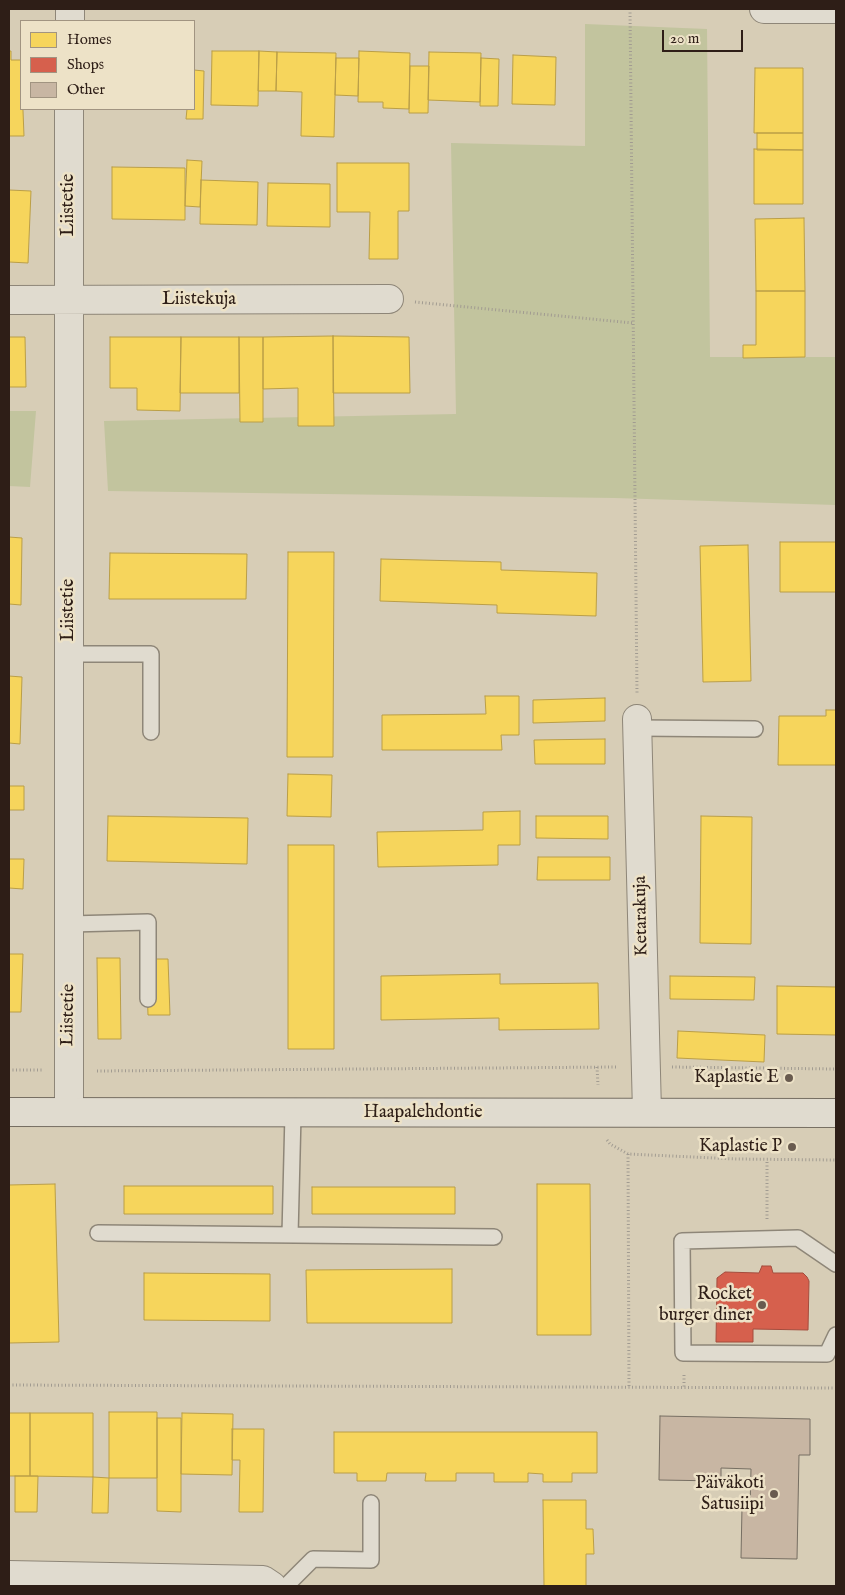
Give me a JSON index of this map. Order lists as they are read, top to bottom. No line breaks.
{"streets":{"street":["Liistetie","Liistekuja","Ketarakuja","Haapalehdontie"]},"crossings":[["Liistetie","Liistekuja"],["Liistetie","Haapalehdontie"],["Ketarakuja","Haapalehdontie"]],"places":["Kaplastie E","Kaplastie P","Rocket burger diner","Päiväkoti Satusiipi"],"legend":["Homes","Shops","Other"],"scale_bar":"20 m"}
